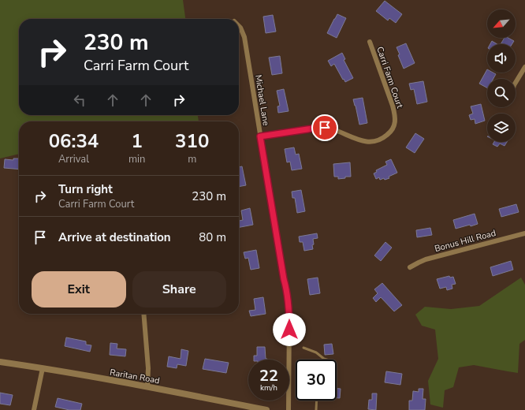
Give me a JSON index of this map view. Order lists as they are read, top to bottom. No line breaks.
{"streets":{"street":["Carri Farm Court","Michael Lane","Bonus Hill Road","Raritan Road"]},"crossings":[["Carri Farm Court","Michael Lane"]],"north":"bottom left","page":{"turn":["230 m","Carri Farm Court"],"eta":["06:34","Arrival","1","min","310","m"],"list":[{"name":"Turn right","note":"Carri Farm Court","value":"230 m"},{"name":"Arrive at destination","value":"80 m"}],"buttons":["Exit","Share"],"speed":"22 km/h","limit":"30"}}
